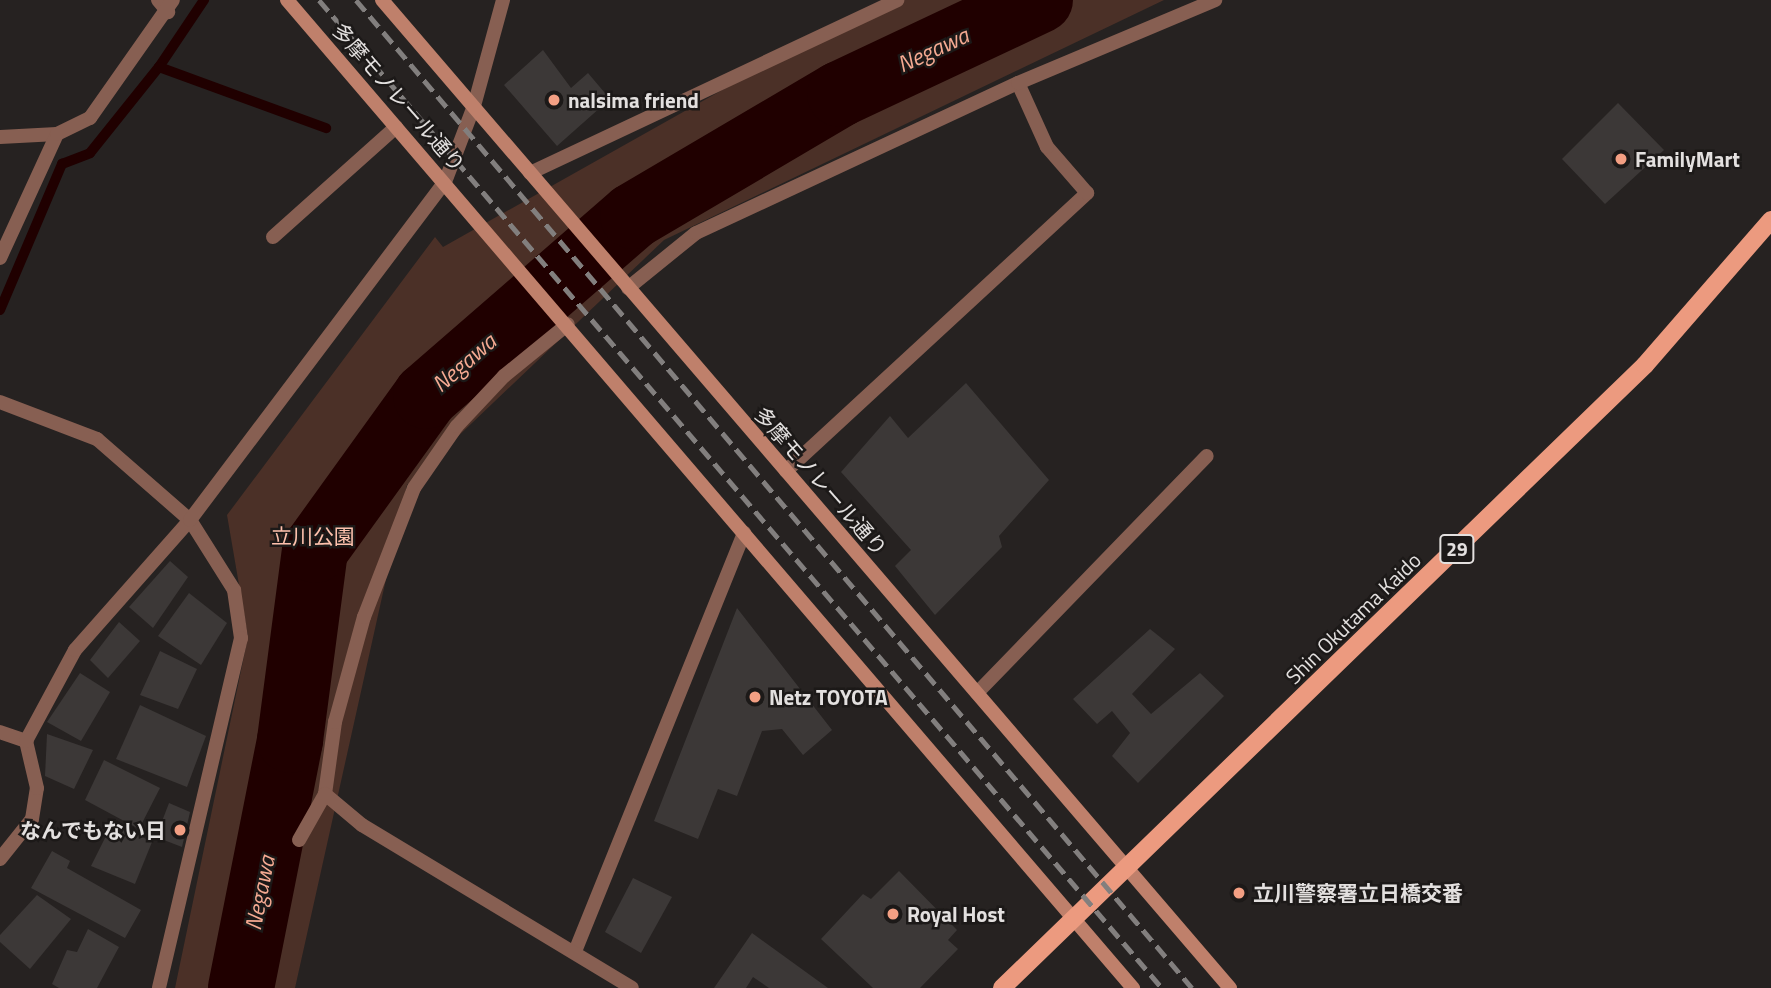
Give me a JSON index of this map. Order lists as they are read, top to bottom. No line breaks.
{"streets":{"main road":["多摩モノレール通り","29","Shin Okutama Kaido"]},"crossings":[["多摩モノレール通り","29"],["多摩モノレール通り","Shin Okutama Kaido"],["29","Shin Okutama Kaido"]],"water":["Negawa"],"parks":["立川公園"],"places":["nalsima friend","FamilyMart","Netz TOYOTA","なんでもない日","立川警察署立日橋交番","Royal Host"]}
